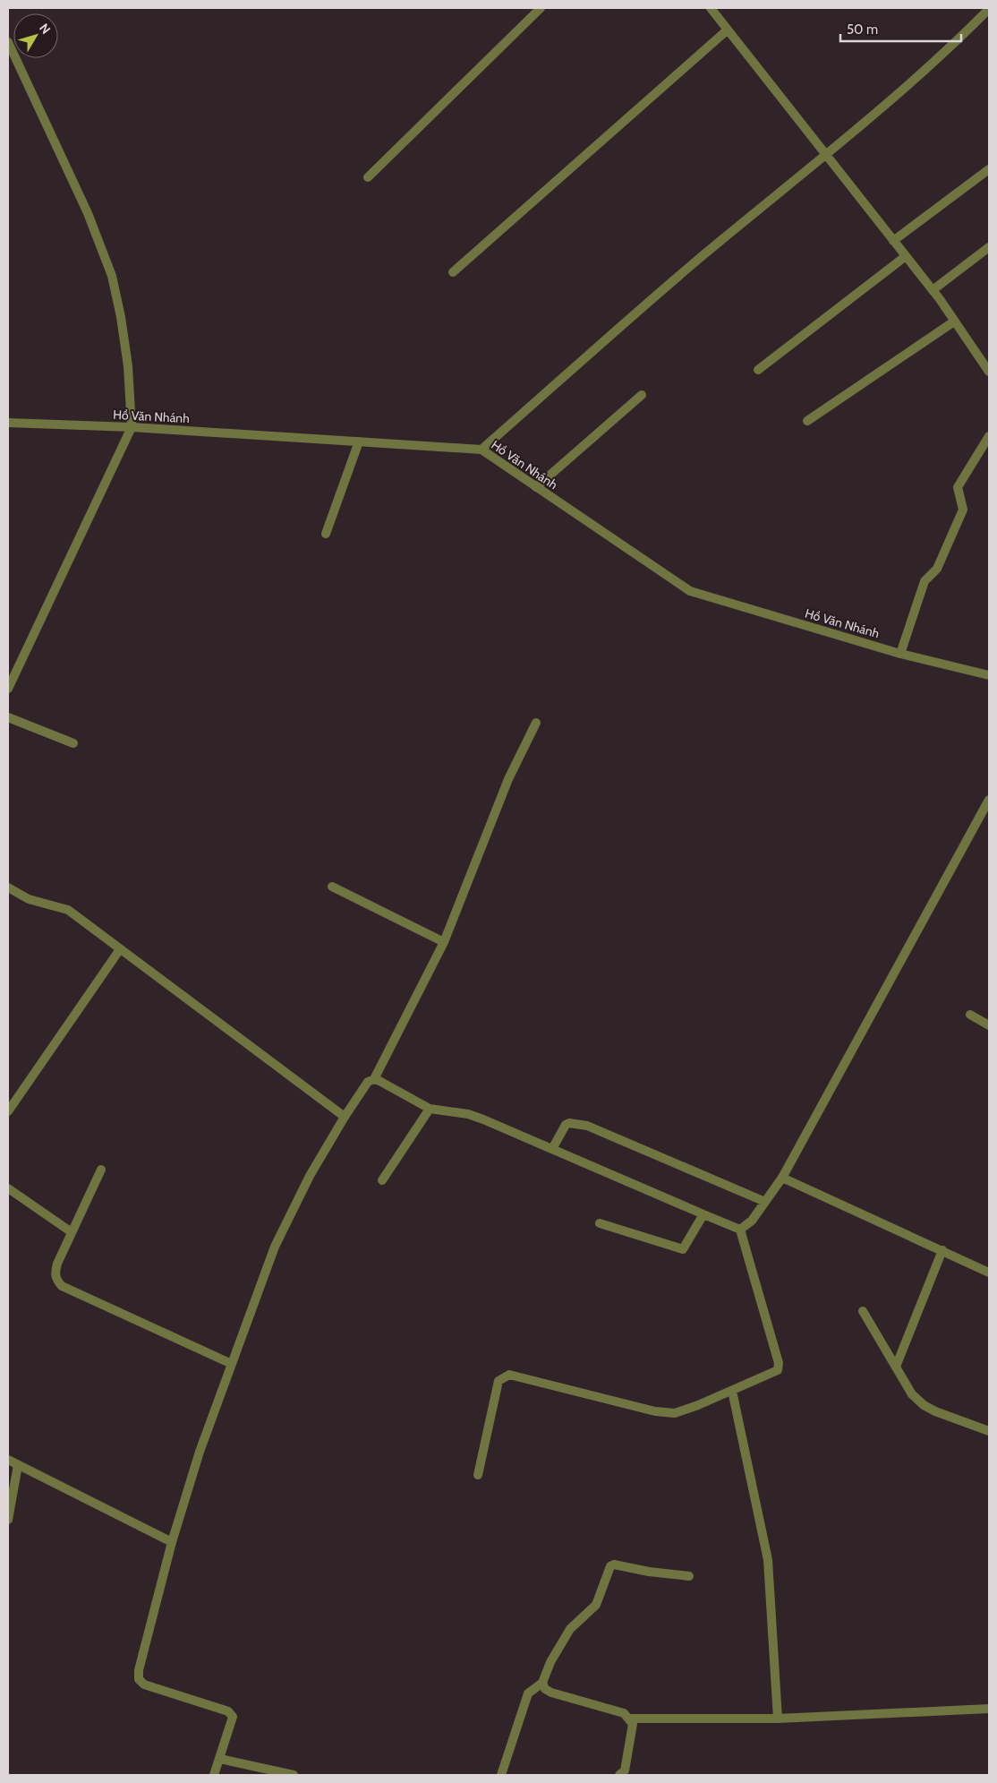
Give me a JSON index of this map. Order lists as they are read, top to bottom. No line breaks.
{"streets":{"street":["Hồ Văn Nhánh"]},"scale_bar":"50 m","north":"top right"}
